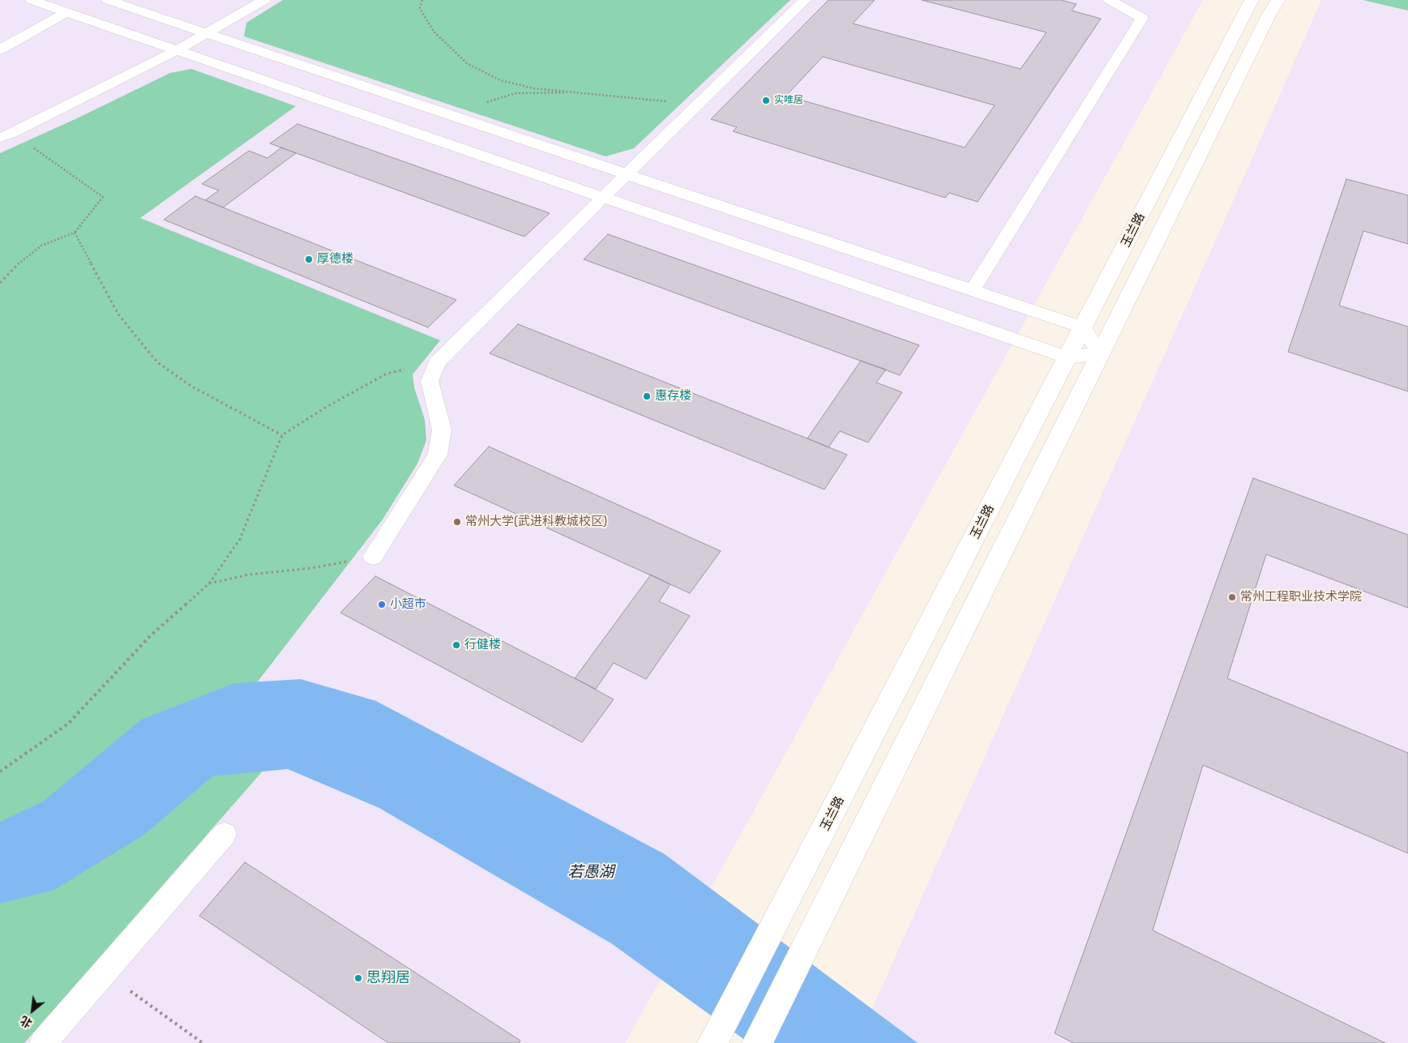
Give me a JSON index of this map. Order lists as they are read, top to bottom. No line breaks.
{"streets":{"street":["玉兰路"]},"water":["若愚湖"],"places":["实唯居","厚德楼","惠存楼","常州大学(武进科教城校区)","常州工程职业技术学院","小超市","行健楼","思翔居"],"north":"bottom left"}
